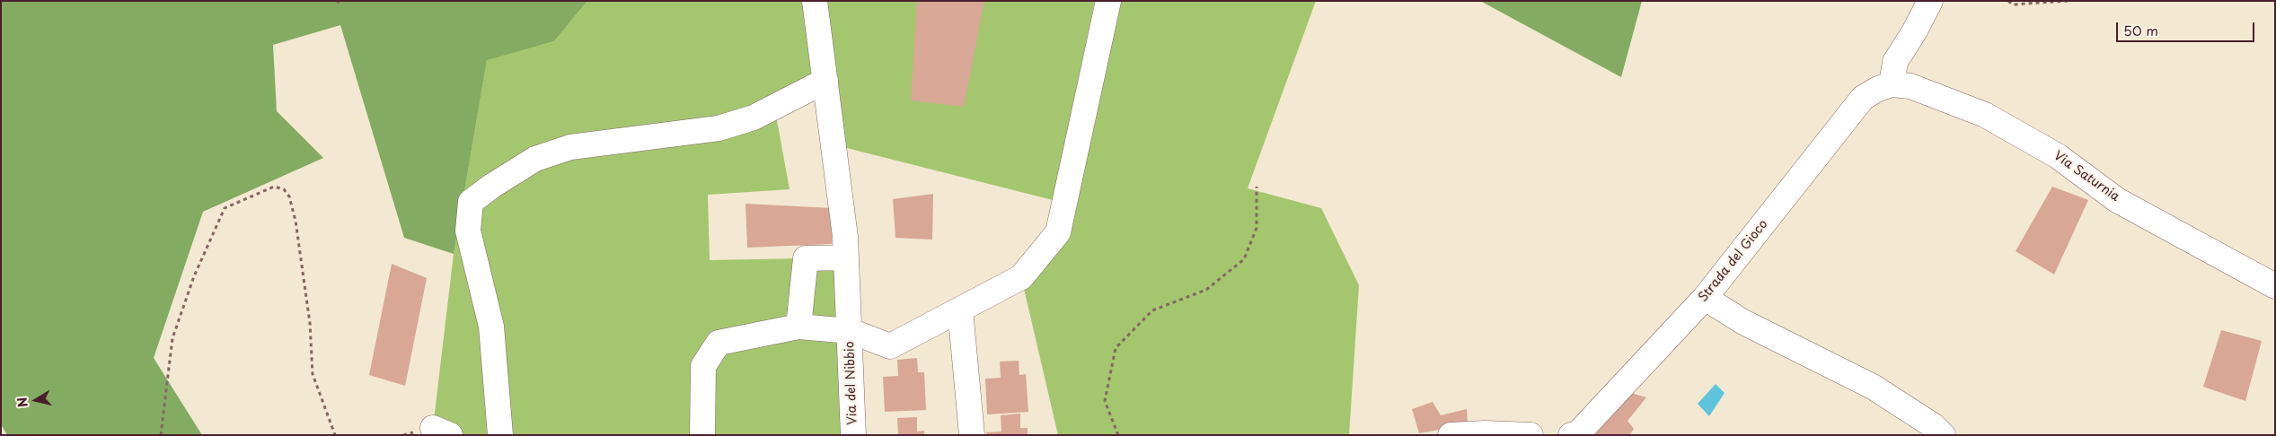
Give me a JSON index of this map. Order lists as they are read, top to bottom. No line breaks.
{"streets":{"street":["Via Saturnia","Strada del Gioco","Via del Nibbio"]},"crossings":[["Via Saturnia","Strada del Gioco"]],"scale_bar":"50 m","north":"left"}
